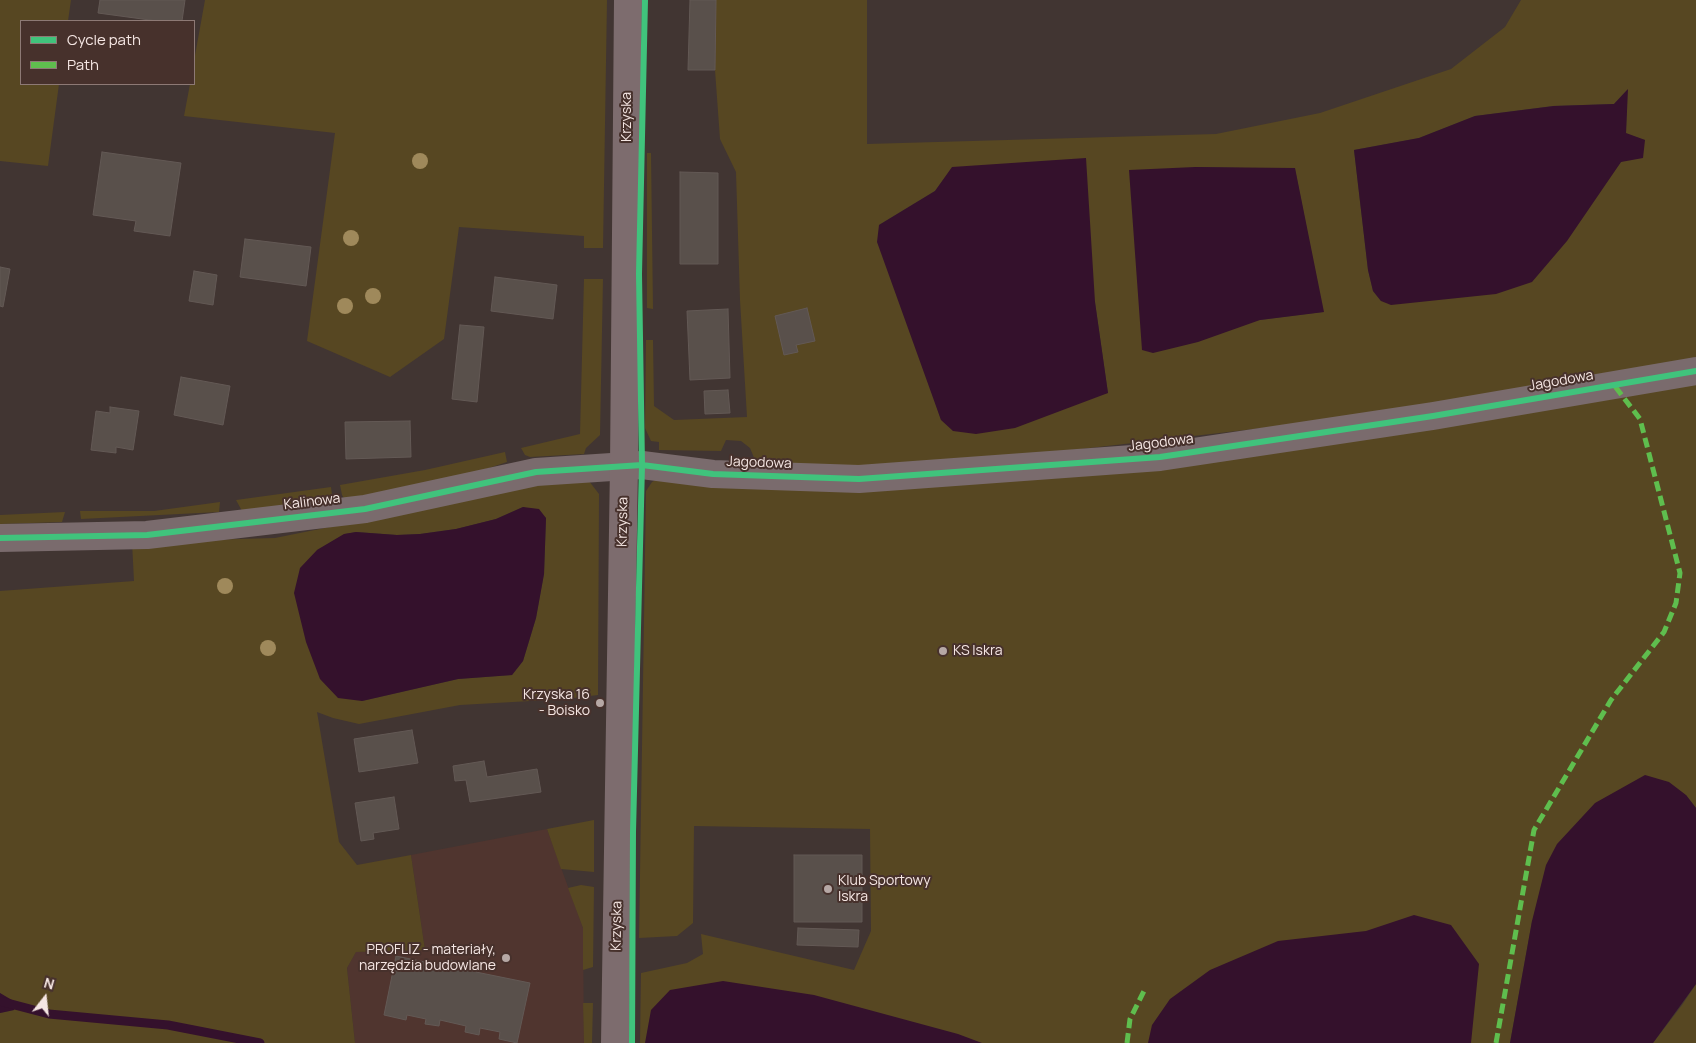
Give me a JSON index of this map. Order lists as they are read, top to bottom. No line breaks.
{"streets":{"street":["Krzyska","Jagodowa","Kalinowa"]},"crossings":[["Krzyska","Jagodowa"],["Krzyska","Kalinowa"],["Jagodowa","Kalinowa"]],"places":["KS Iskra","Krzyska 16 - Boisko","Klub Sportowy Iskra","PROFLIZ - materiały, narzędzia budowlane"],"legend":["Cycle path","Path"],"north":"top"}
